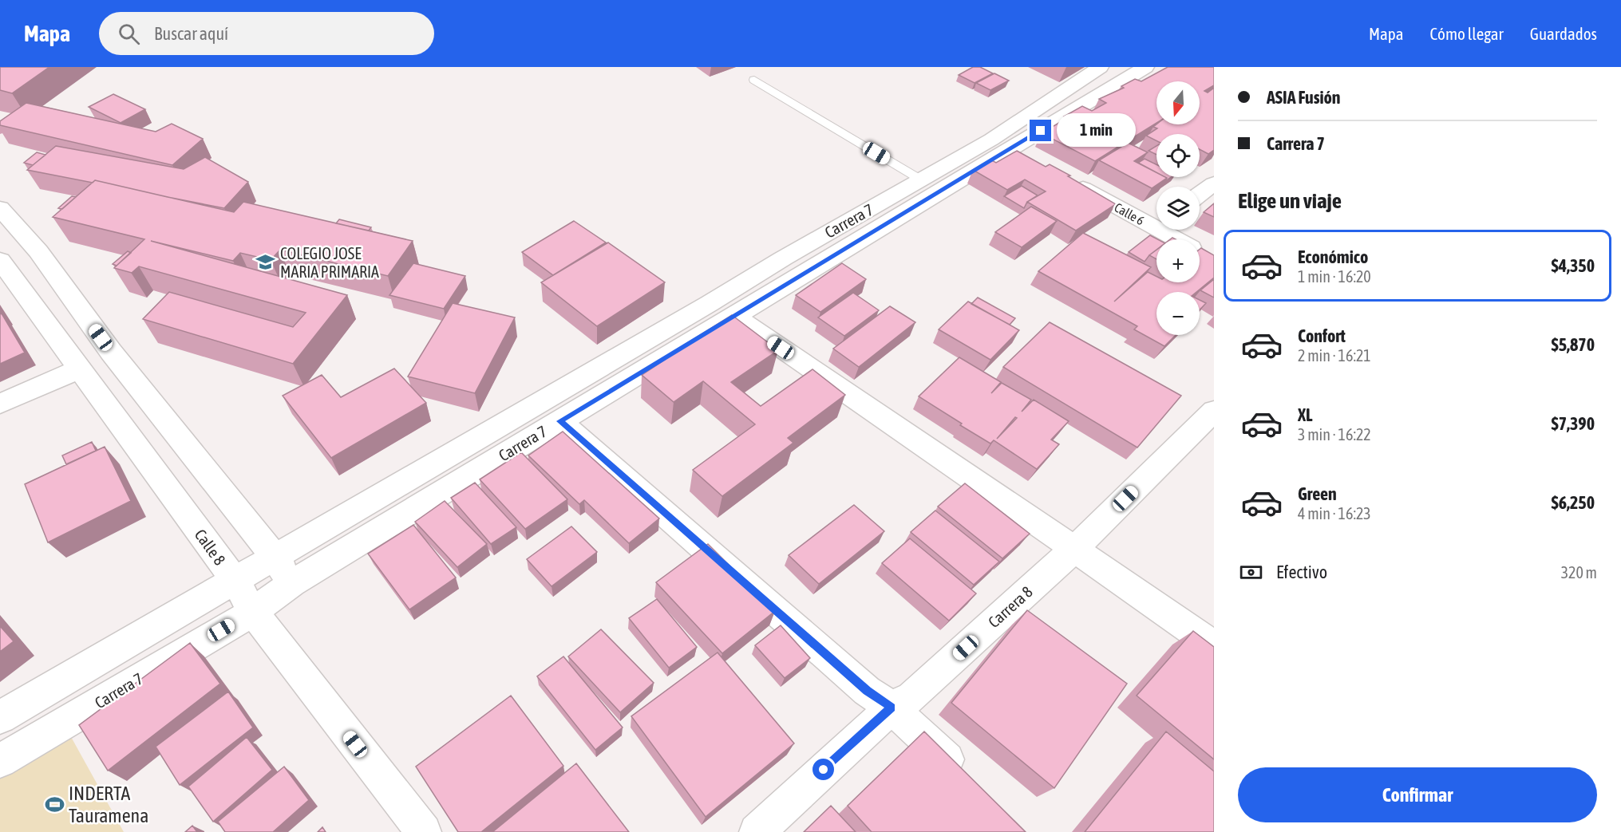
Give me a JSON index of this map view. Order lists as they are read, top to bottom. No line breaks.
{"streets":{"street":["Calle 6","Carrera 7","Calle 8","Carrera 8"]},"crossings":[["Carrera 7","Calle 8"]],"places":{"school or university":["COLEGIO JOSE MARIA PRIMARIA"],"sports":["INDERTA Tauramena"]},"north":"bottom","page":{"header":"Mapa","search":"Buscar aquí","nav":["Mapa","Cómo llegar","Guardados"],"banner":["ASIA Fusión","Carrera 7"],"map_buttons":["+","−"],"bubble":"1 min","heading":"Elige un viaje","list":[{"name":"Económico","note":"1 min · 16:20","value":"$4,350"},{"name":"Confort","note":"2 min · 16:21","value":"$5,870"},{"name":"XL","note":"3 min · 16:22","value":"$7,390"},{"name":"Green","note":"4 min · 16:23","value":"$6,250"}],"pay":["Efectivo","320 m"],"buttons":"Confirmar"}}
